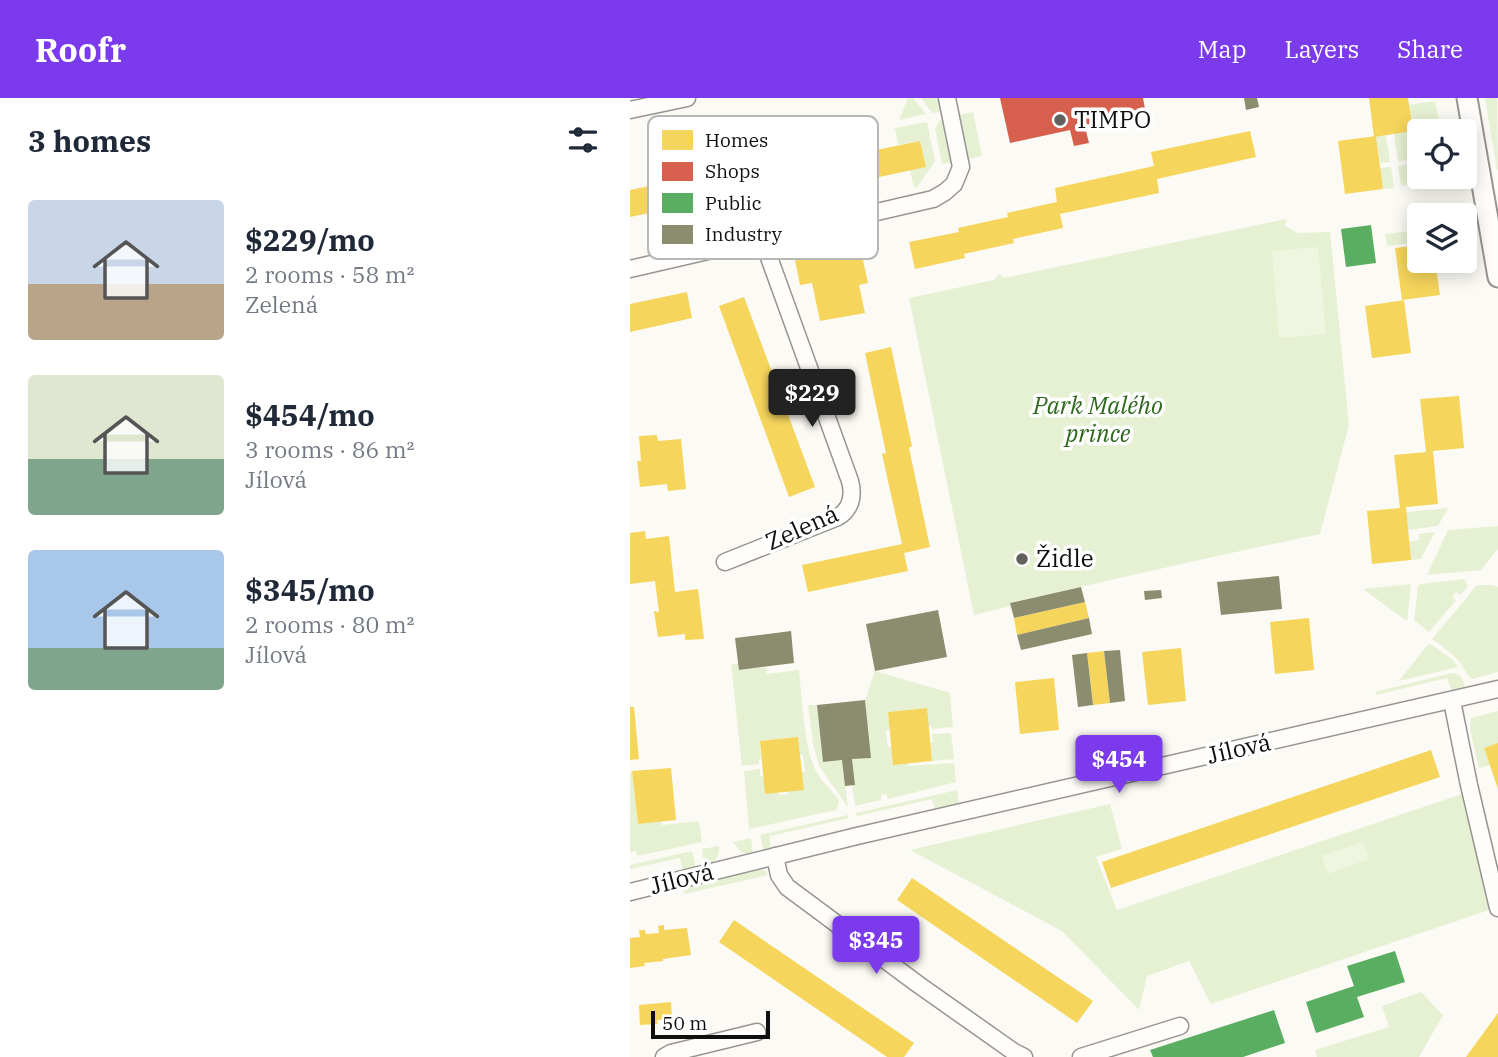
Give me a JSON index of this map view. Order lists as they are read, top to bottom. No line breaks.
{"streets":{"street":["Zelená","Jílová"]},"parks":["Park Malého prince"],"places":["TIMPO","Židle"],"legend":["Homes","Shops","Public","Industry"],"scale_bar":"50 m","page":{"header":"Roofr","nav":["Map","Layers","Share"],"heading":"3 homes","list":[{"name":"$229/mo","note":"2 rooms · 58 m² · Zelená"},{"name":"$454/mo","note":"3 rooms · 86 m² · Jílová"},{"name":"$345/mo","note":"2 rooms · 80 m² · Jílová"}],"price":["$229","$454","$345"],"scale":"50 m"}}
